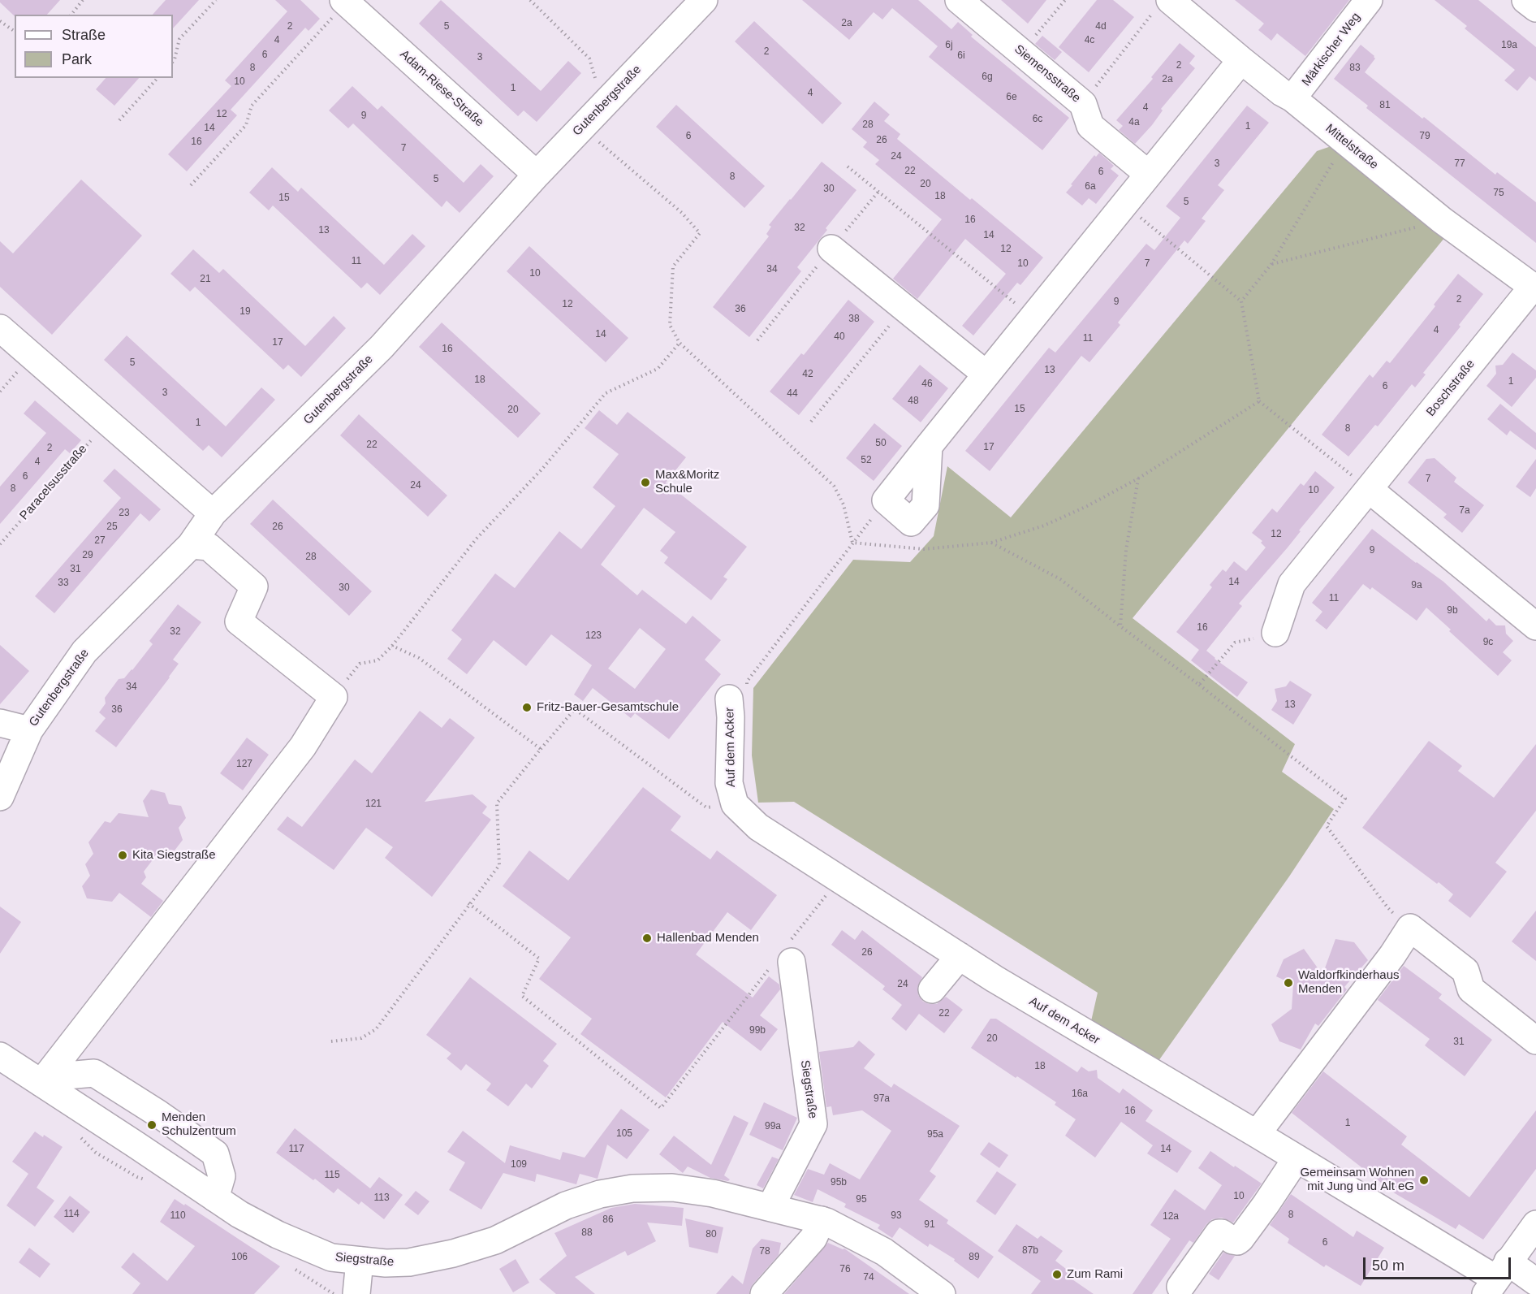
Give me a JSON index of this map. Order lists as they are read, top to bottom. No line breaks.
{"streets":{"street":["Märkischer Weg","Siemensstraße","Adam-Riese-Straße","Gutenbergstraße","Mittelstraße","Boschstraße","Auf dem Acker","Siegstraße"],"path":["Paracelsusstraße"]},"crossings":[["Märkischer Weg","Mittelstraße"],["Adam-Riese-Straße","Gutenbergstraße"],["Mittelstraße","Boschstraße"]],"places":["Max&Moritz Schule","Fritz-Bauer-Gesamtschule","Kita Siegstraße","Hallenbad Menden","Waldorfkinderhaus Menden","Menden Schulzentrum","Gemeinsam Wohnen mit Jung und Alt eG","Zum Rami"],"house_numbers":["2a","2","5","4d","4","4c","6j","19a","2","6","6i","3","2","8","83","6g","2a","10","1","4","6e","81","4","12","9","6c","4a","28","1","14","6","79","26","16","7","24","3","77","22","6","8","5","20","6a","30","75","18","15","5","16","32","13","14","12","11","10","7","34","10","21","2","9","12","36","19","38","4","14","40","11","17","16","5","13","42","18","1","46","6","3","44","48","15","20","1","8","50","22","17","2","52","4","6","7","24","8","10","7a","23","25","26","12","27","9","29","28","31","14","33","9a","30","11","9b","16","32","123","9c","34","13","36","127","121","26","24","22","99b","20","31","18","16a","97a","16","1","99a","105","95a","117","14","109","115","95b","10","113","95","114","8","110","93","12a","86","91","88","80","6","87b","78","106","89","76","74"],"legend":["Straße","Park"],"scale_bar":"50 m"}
